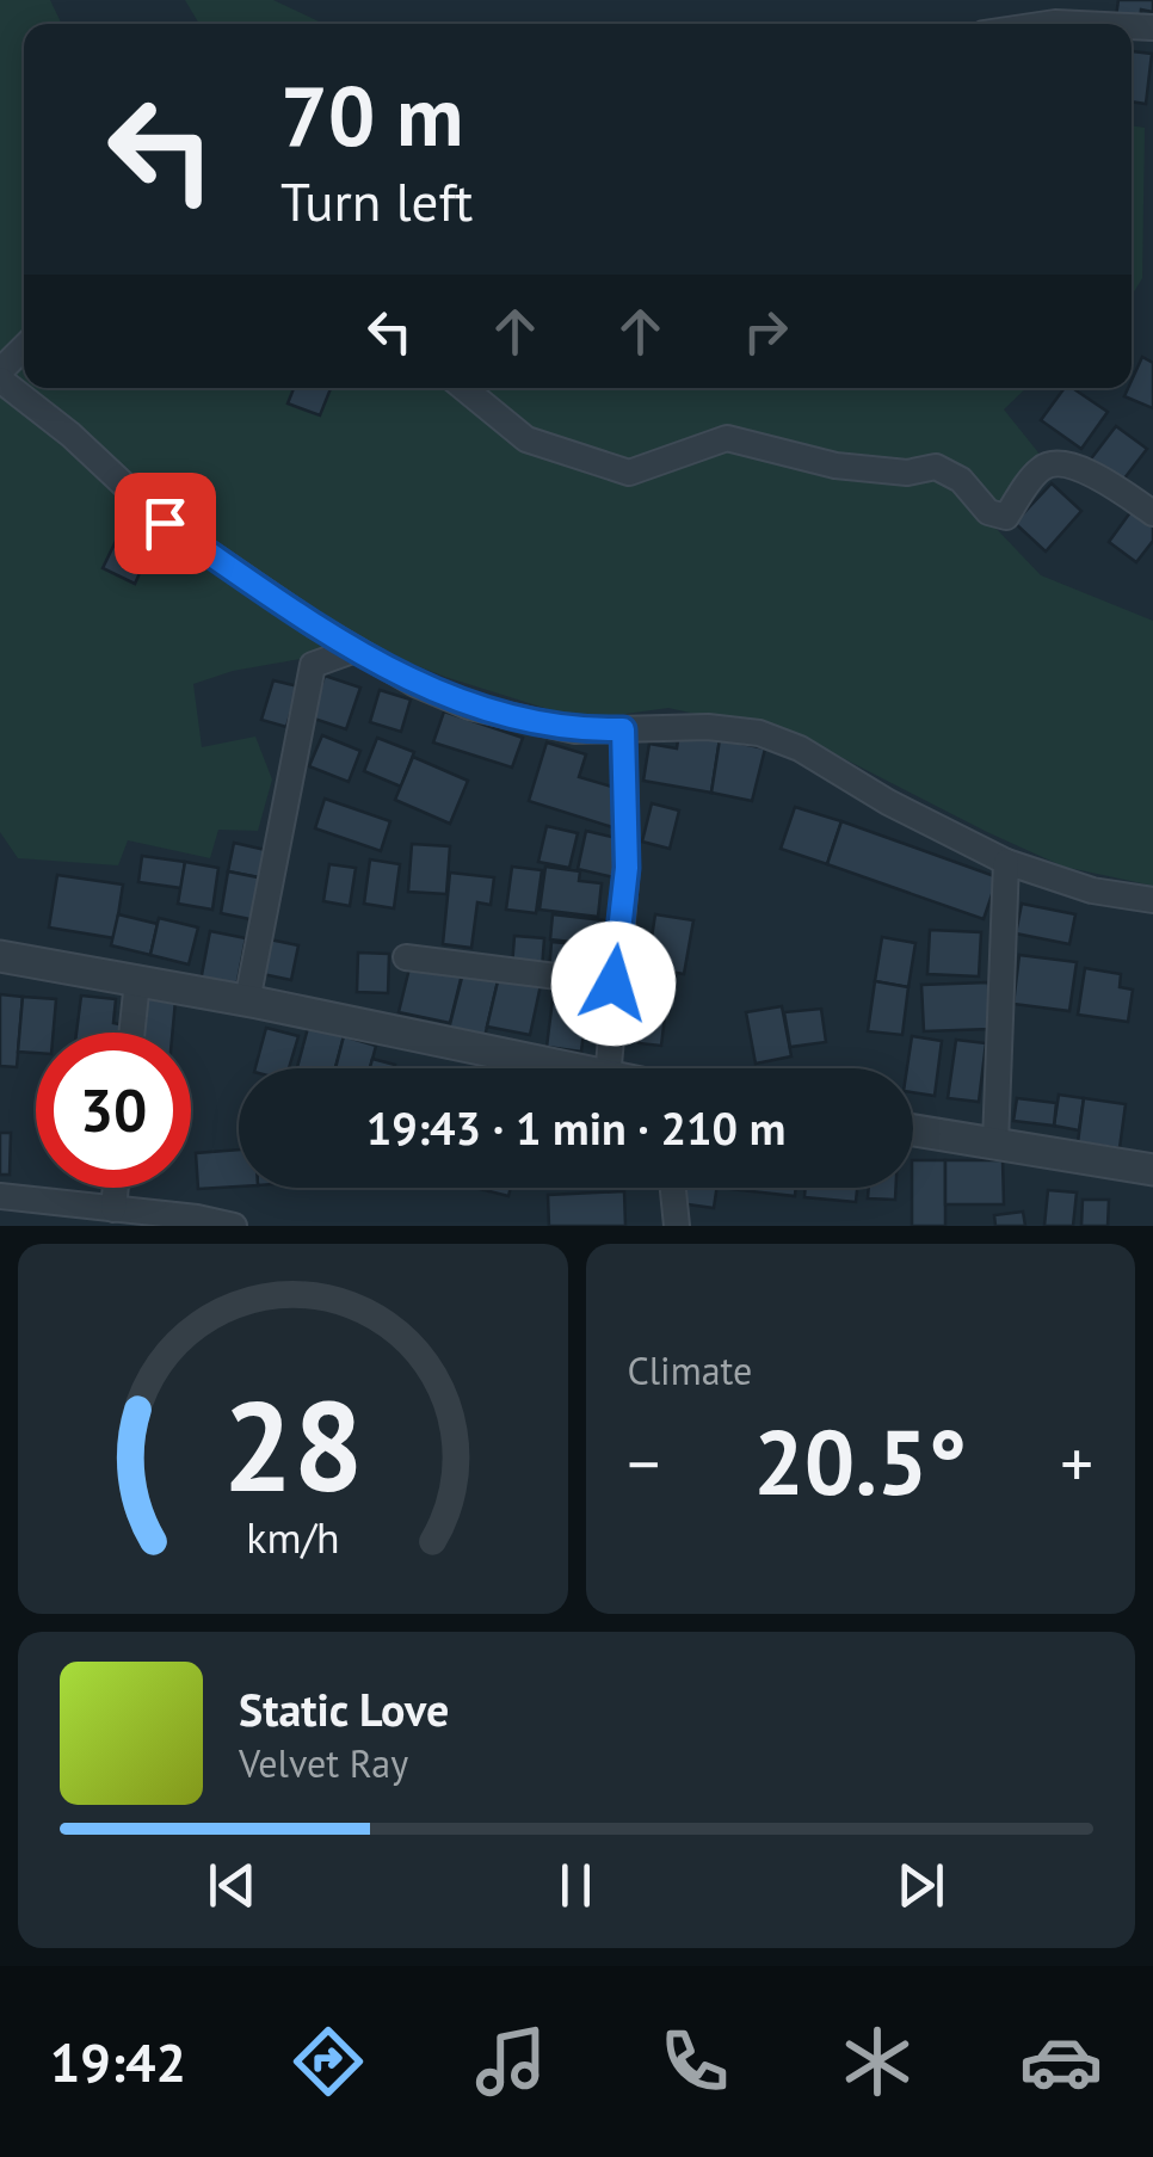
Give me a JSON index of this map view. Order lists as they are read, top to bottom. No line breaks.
{"page":{"turn":["70 m","Turn left"],"limit":"30","trip":"19:43 · 1 min · 210 m","tile":"Climate","heat":["−","20.5°","+"],"song":["Static Love","Velvet Ray"],"tabs":"19:42","gauge":["28","km/h"]}}
